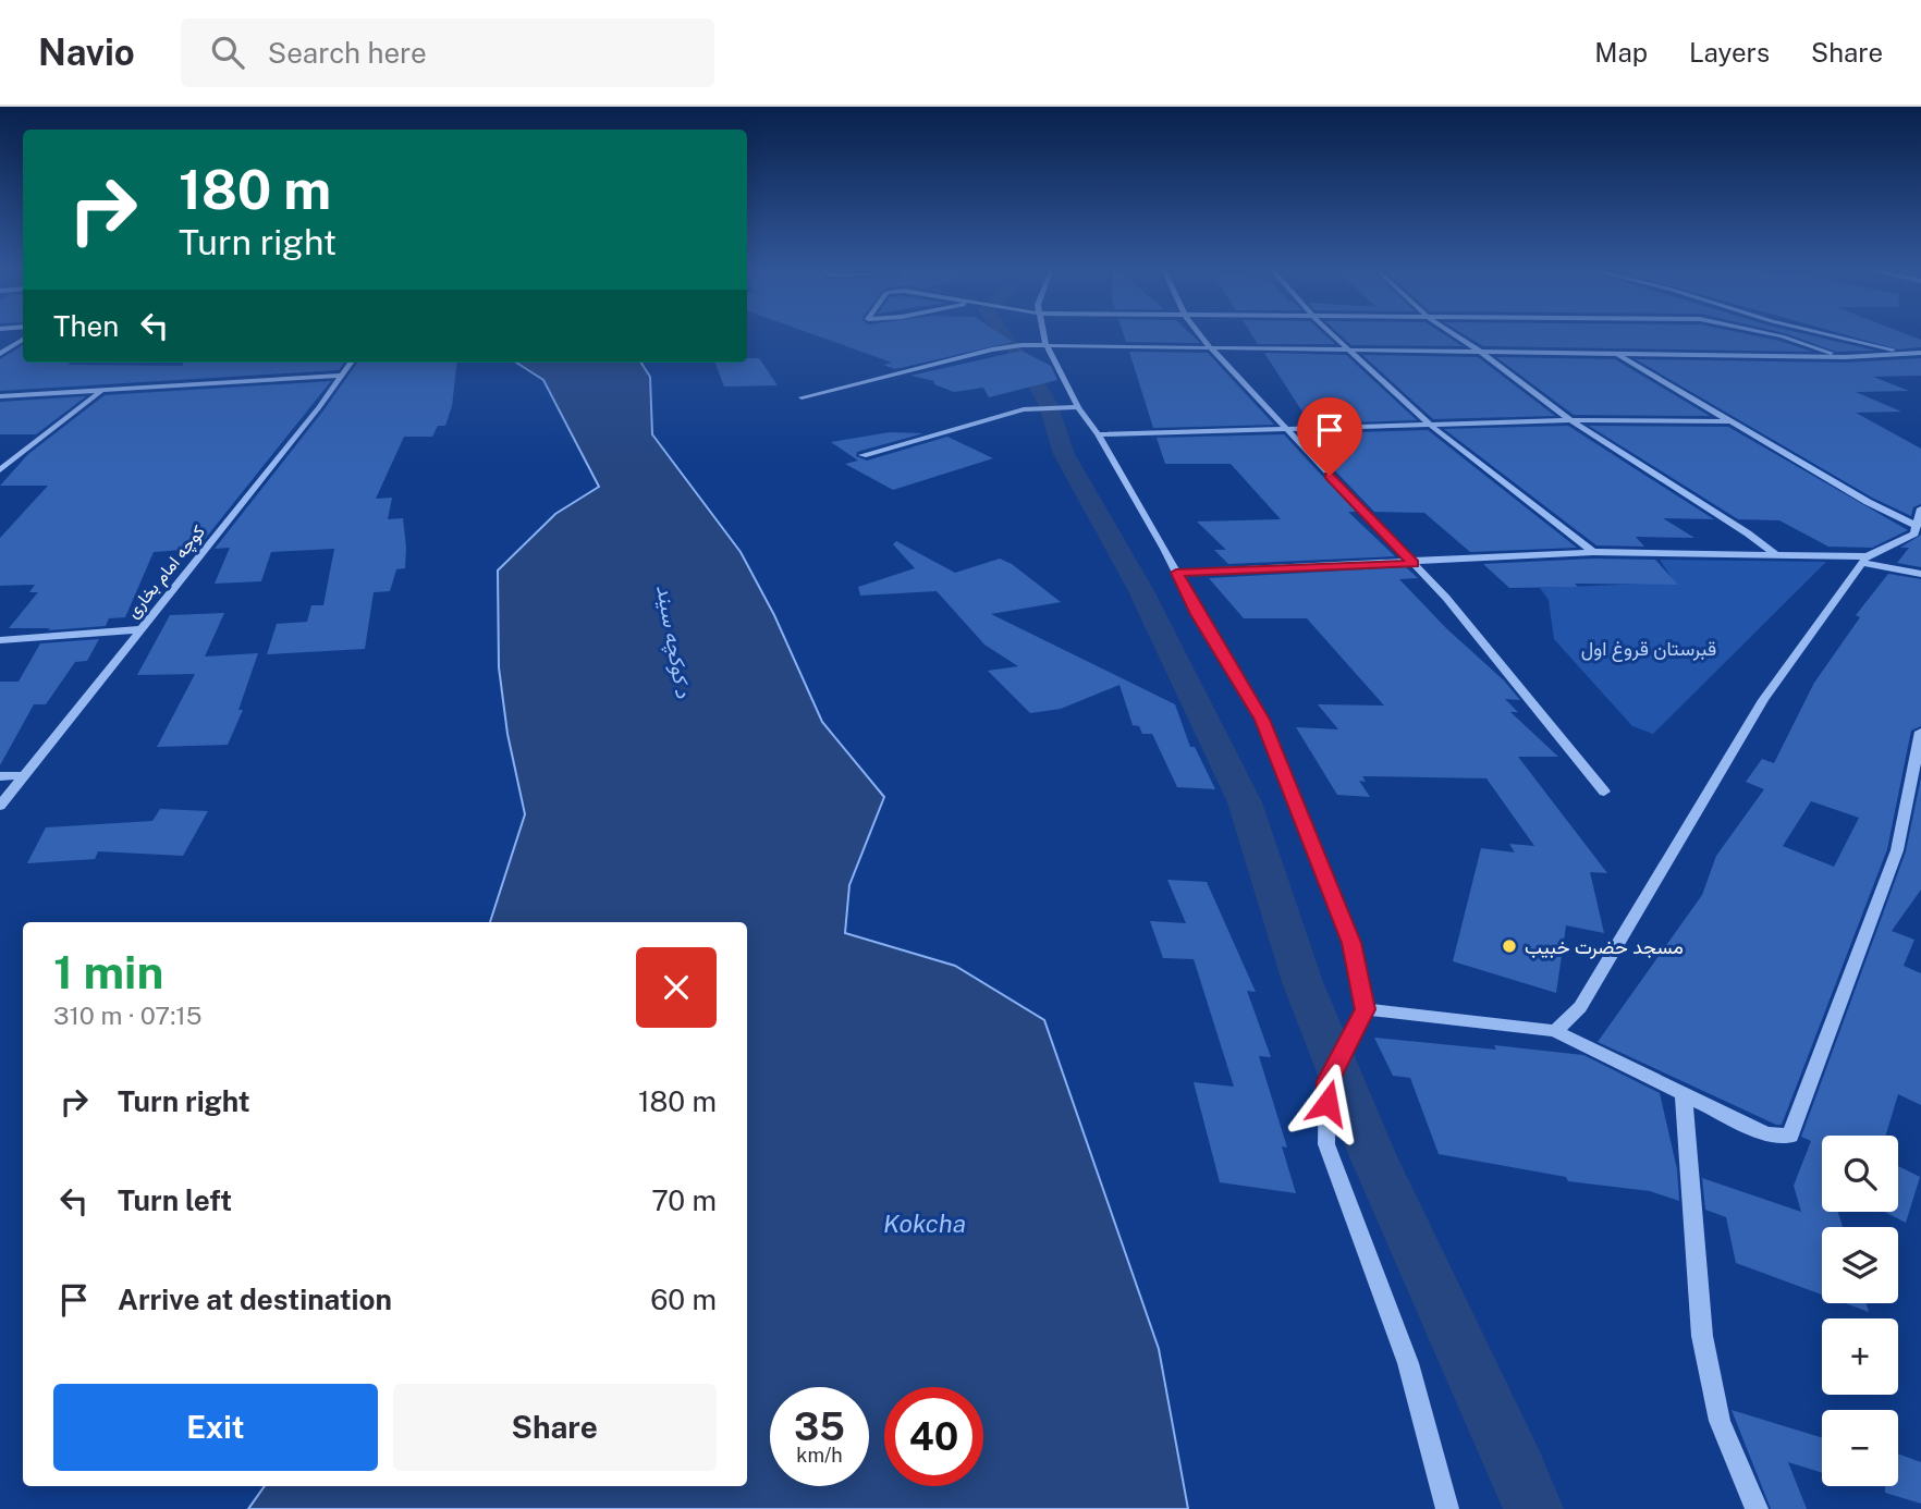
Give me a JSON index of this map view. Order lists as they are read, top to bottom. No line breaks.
{"streets":{"street":["کوچه امام بخاری"]},"water":["د کوکچه سیند","Kokcha"],"parks":["قبرستان قروغ اول"],"places":["مسجد حضرت خبیب"],"page":{"header":"Navio","search":"Search here","nav":["Map","Layers","Share"],"turn":["180 m","Turn right"],"then":"Then","heading":["1 min","310 m · 07:15"],"list":[{"name":"Turn right","value":"180 m"},{"name":"Turn left","value":"70 m"},{"name":"Arrive at destination","value":"60 m"}],"map_buttons":["+","−"],"buttons":["Exit","Share"],"speed":"35 km/h","limit":"40"}}
